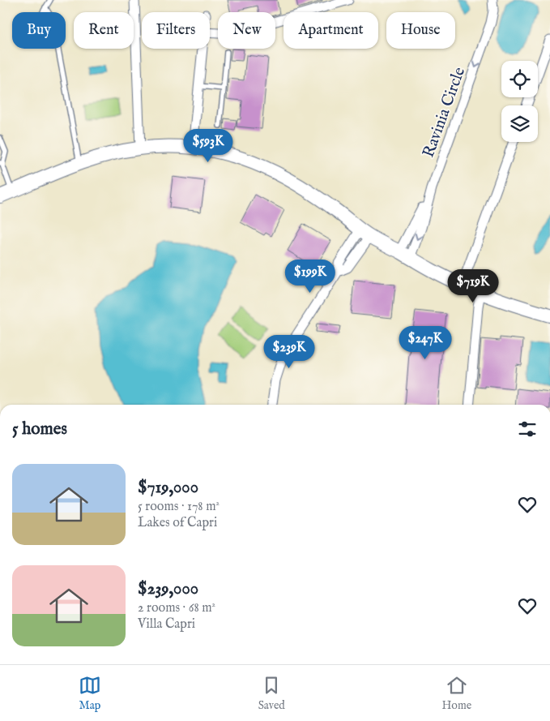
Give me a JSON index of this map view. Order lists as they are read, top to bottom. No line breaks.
{"streets":{"street":["Ravinia Circle"]},"page":{"chip":["Buy","Rent","Filters","New","Apartment","House"],"price":["$593K","$199K","$719K","$247K","$239K"],"heading":"5 homes","list":[{"name":"$719,000","note":"5 rooms · 178 m² · Lakes of Capri"},{"name":"$239,000","note":"2 rooms · 68 m² · Villa Capri"}],"tabs":["Map","Saved","Home"]}}
